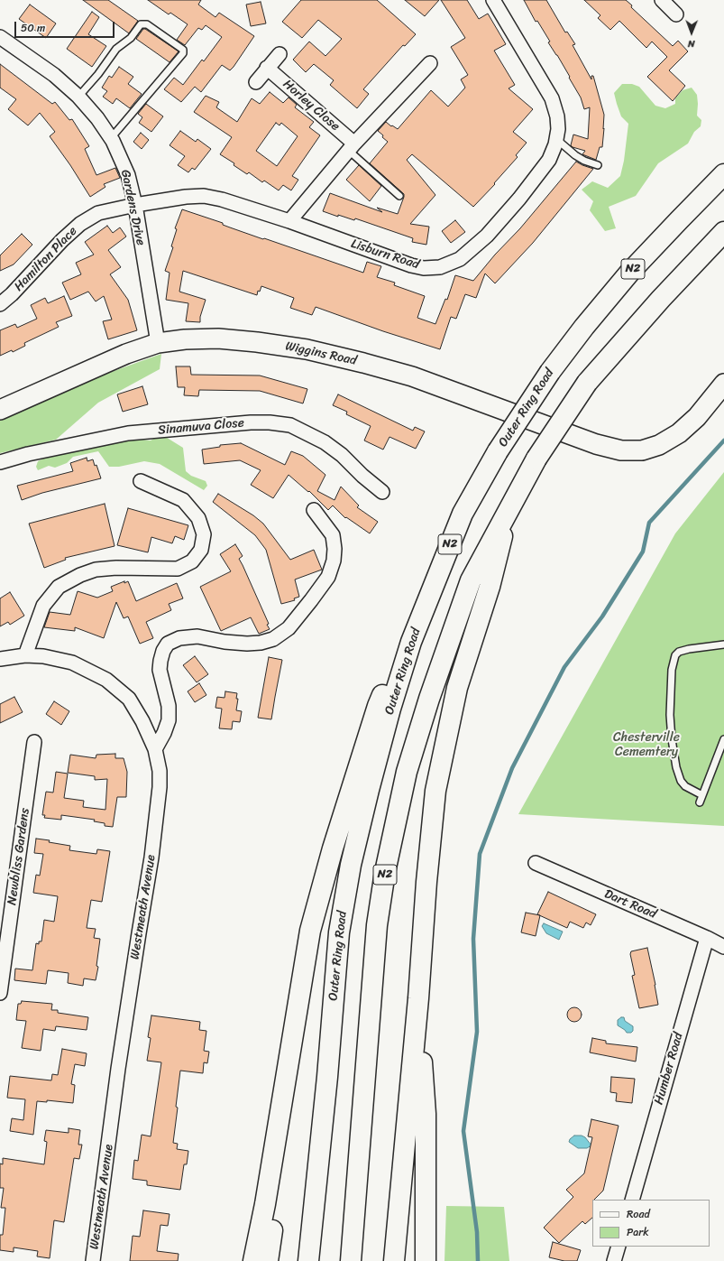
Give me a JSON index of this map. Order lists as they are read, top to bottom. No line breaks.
{"streets":{"highway":["N2","Outer Ring Road"],"street":["Horley Close","Gardens Drive","Lisburn Road","Hamilton Place","Wiggins Road","Sinamuva Close","Newbliss Gardens","Dart Road","Westmeath Avenue","Humber Road"]},"crossings":[["Gardens Drive","Lisburn Road"],["Gardens Drive","Hamilton Place"],["Gardens Drive","Wiggins Road"],["Lisburn Road","Hamilton Place"],["Dart Road","Humber Road"]],"parks":["Chesterville Cememtery"],"legend":["Road","Park"],"scale_bar":"50 m","north":"bottom"}
